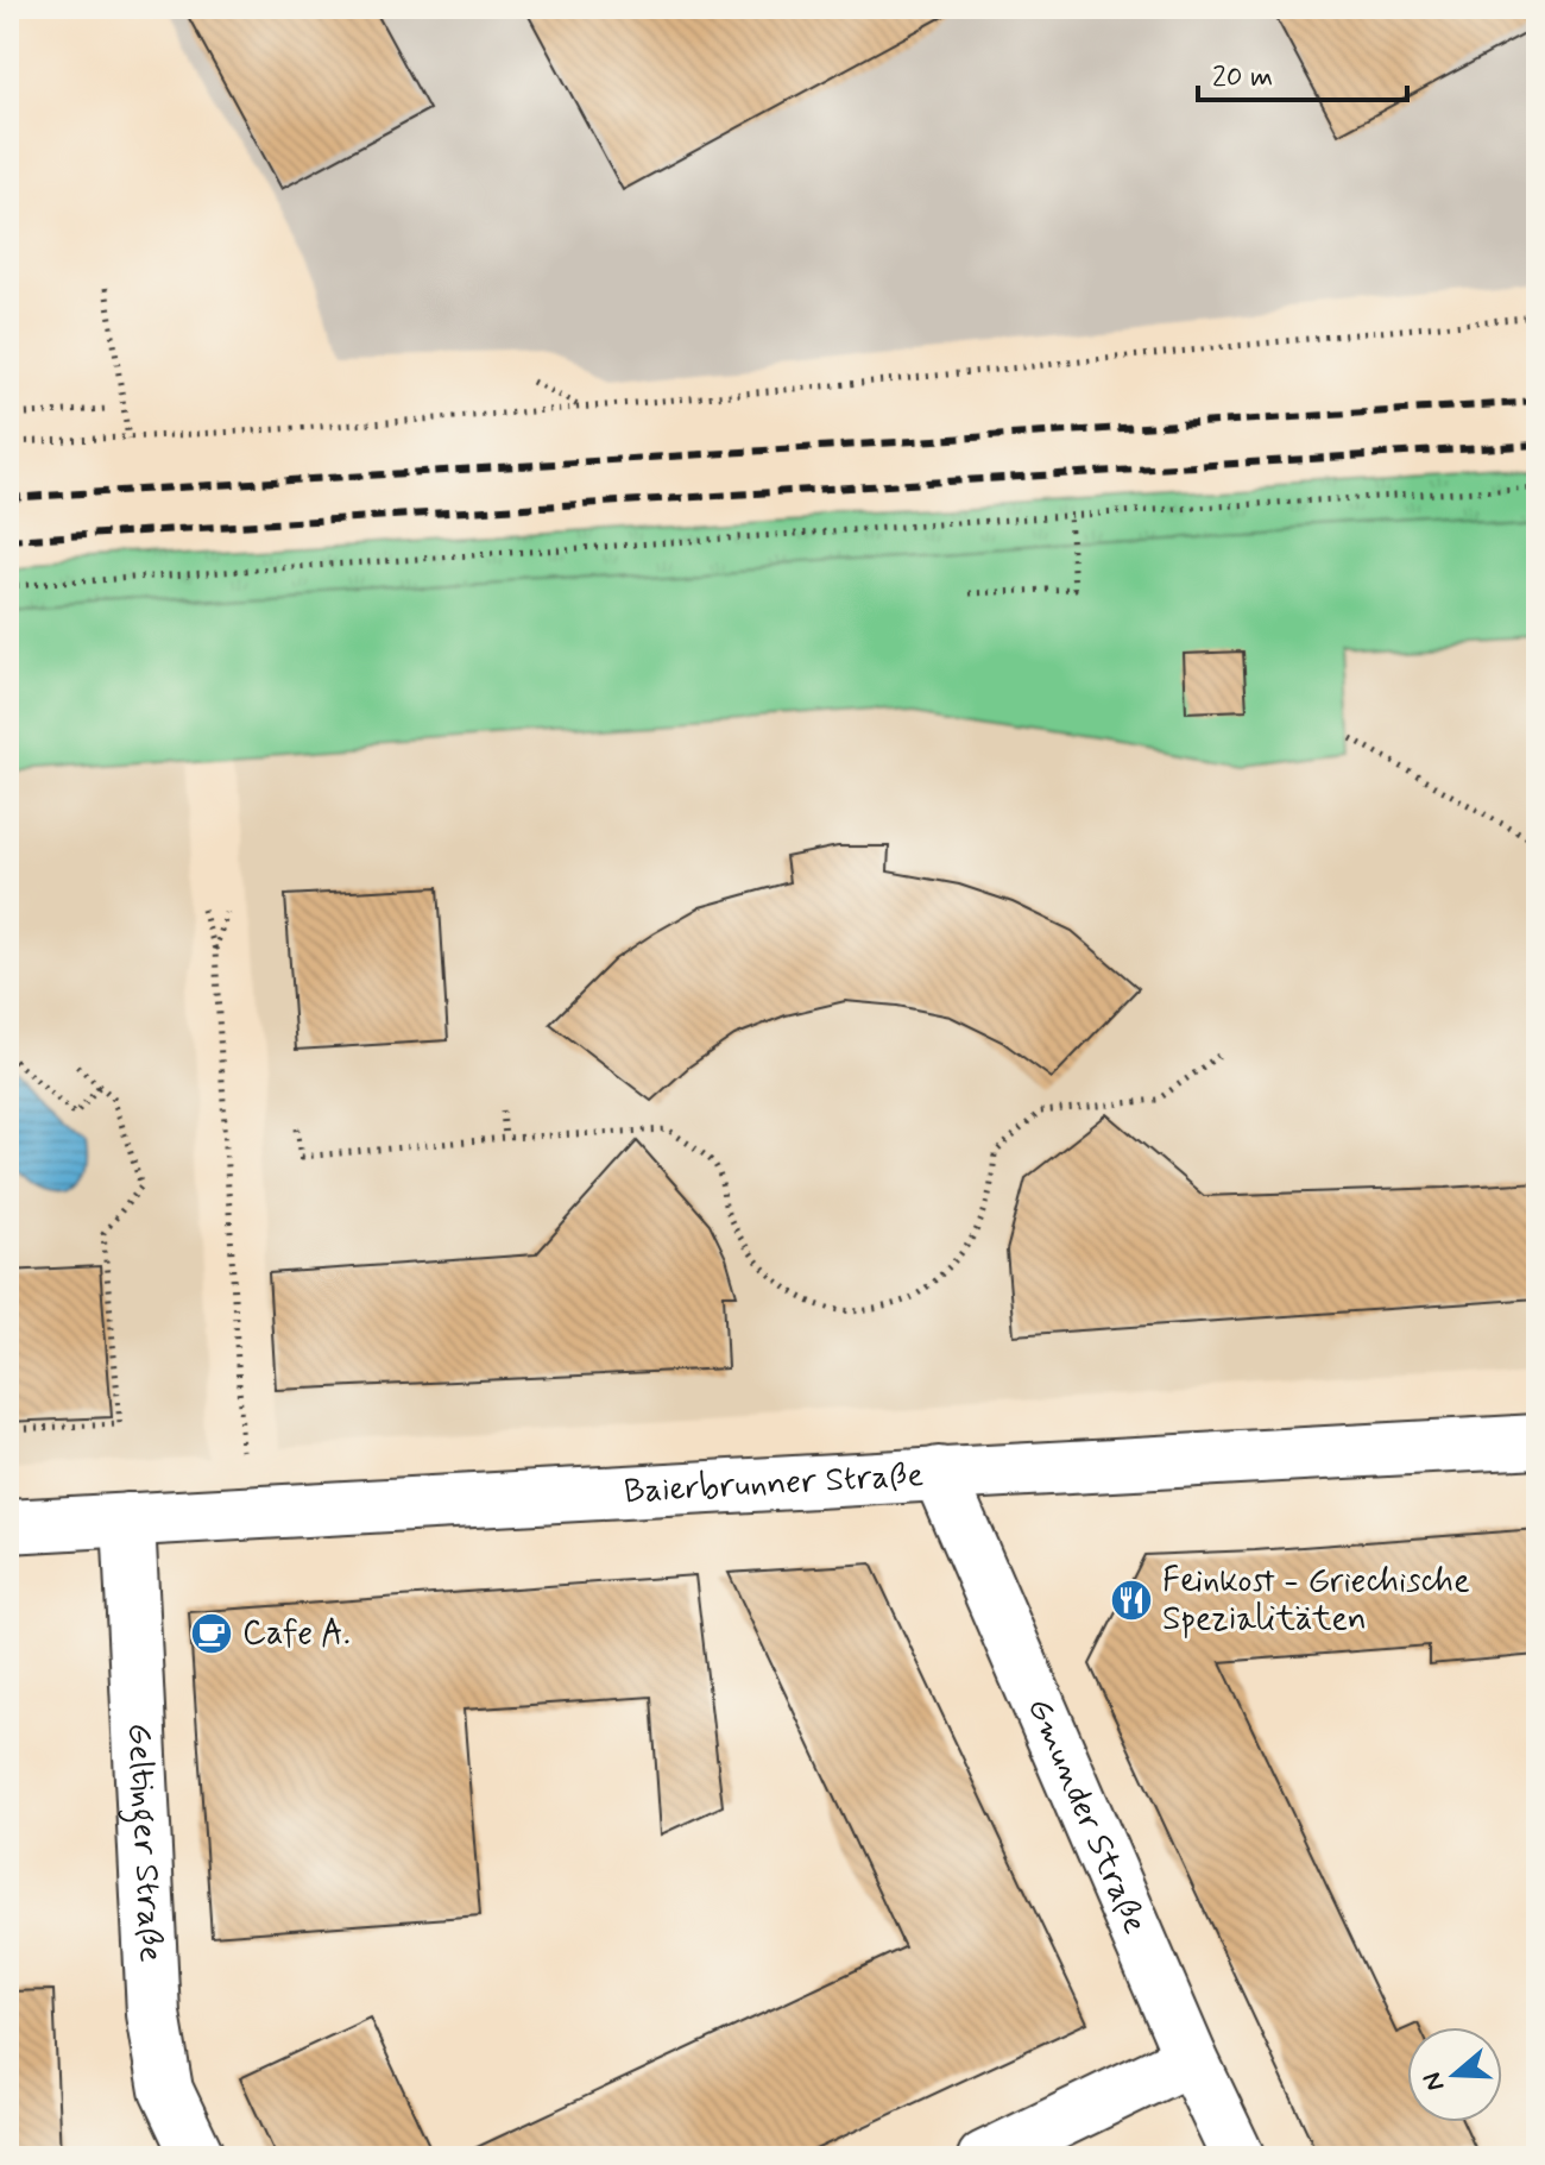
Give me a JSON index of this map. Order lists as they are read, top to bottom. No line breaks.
{"streets":{"street":["Baierbrunner Straße","Gmunder Straße","Geltinger Straße"]},"crossings":[["Baierbrunner Straße","Gmunder Straße"],["Baierbrunner Straße","Geltinger Straße"]],"places":{"restaurant":["Feinkost - Griechische Spezialitäten"],"cafe":["Cafe A."]},"scale_bar":"20 m","north":"left"}
